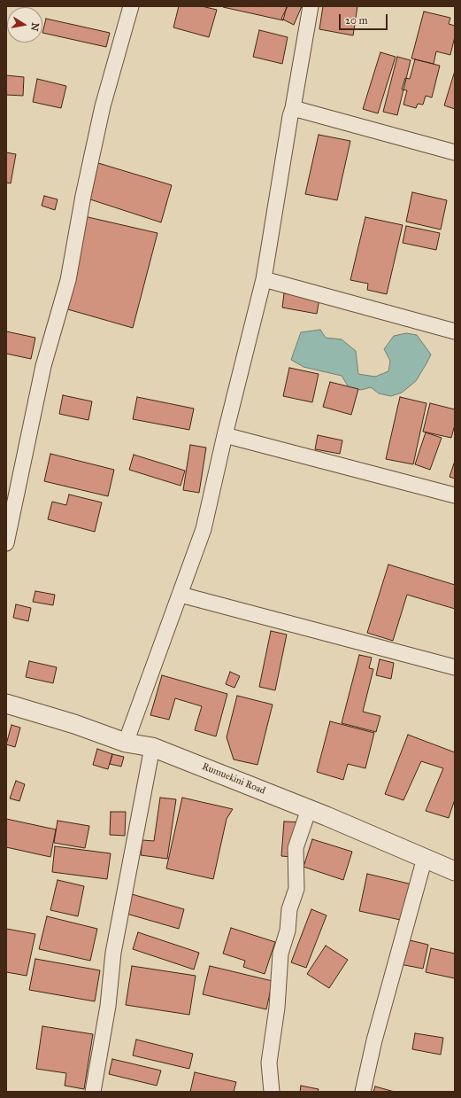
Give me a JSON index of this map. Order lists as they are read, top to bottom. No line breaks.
{"streets":{"street":["Rumuekini Road"]},"scale_bar":"20 m","north":"right"}
